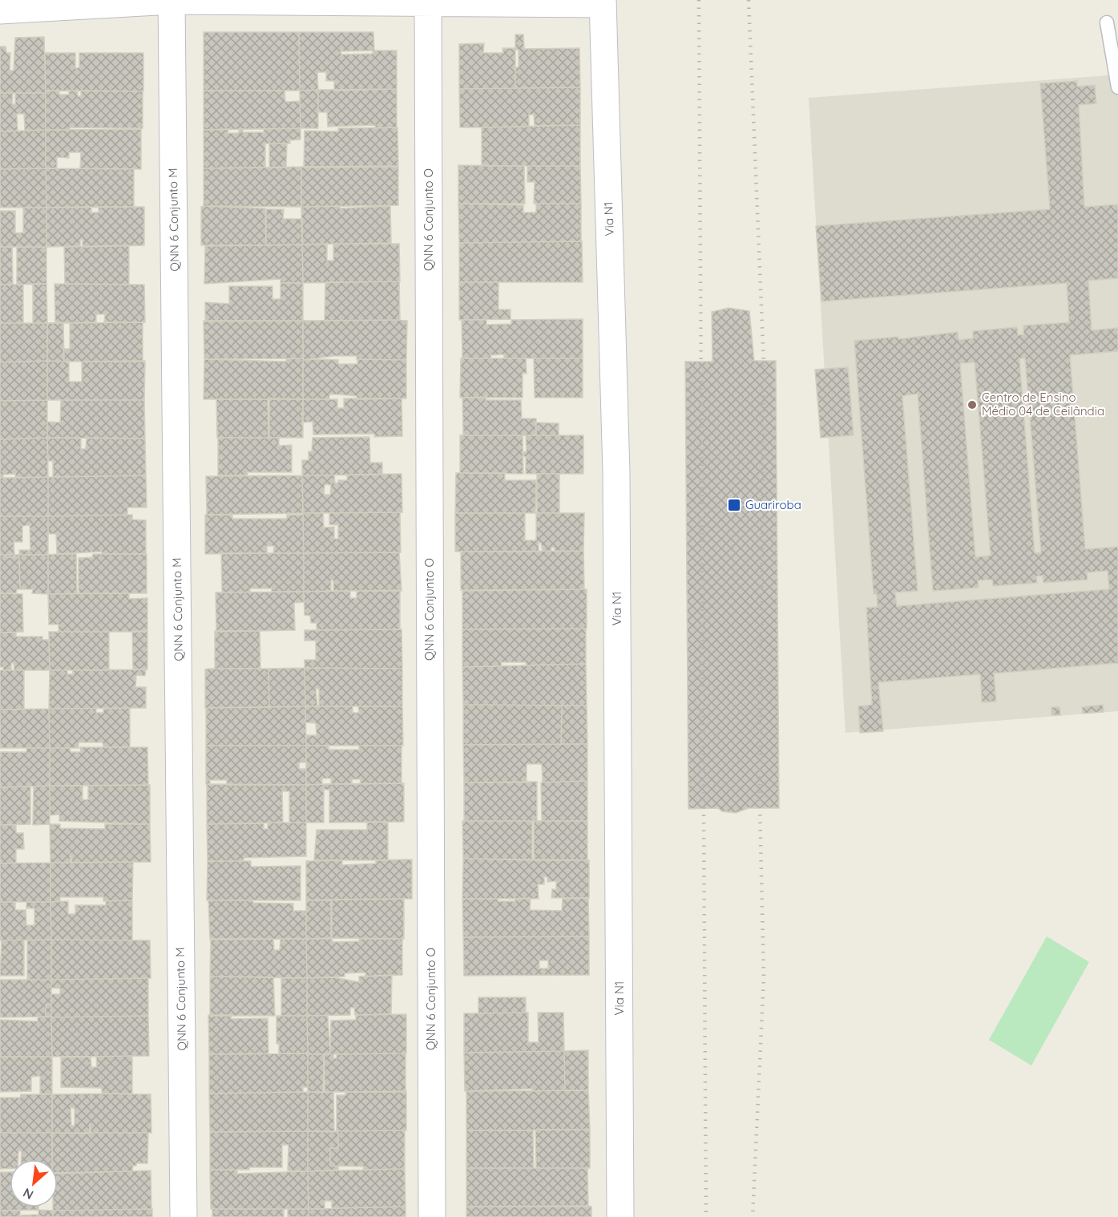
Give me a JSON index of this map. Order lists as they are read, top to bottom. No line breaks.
{"streets":{"street":["Via N1","QNN 6 Conjunto M","QNN 6 Conjunto O"]},"places":{"other":["Centro de Ensino Médio 04 de Ceilândia"],"transit":["Guariroba"]},"north":"bottom left"}
